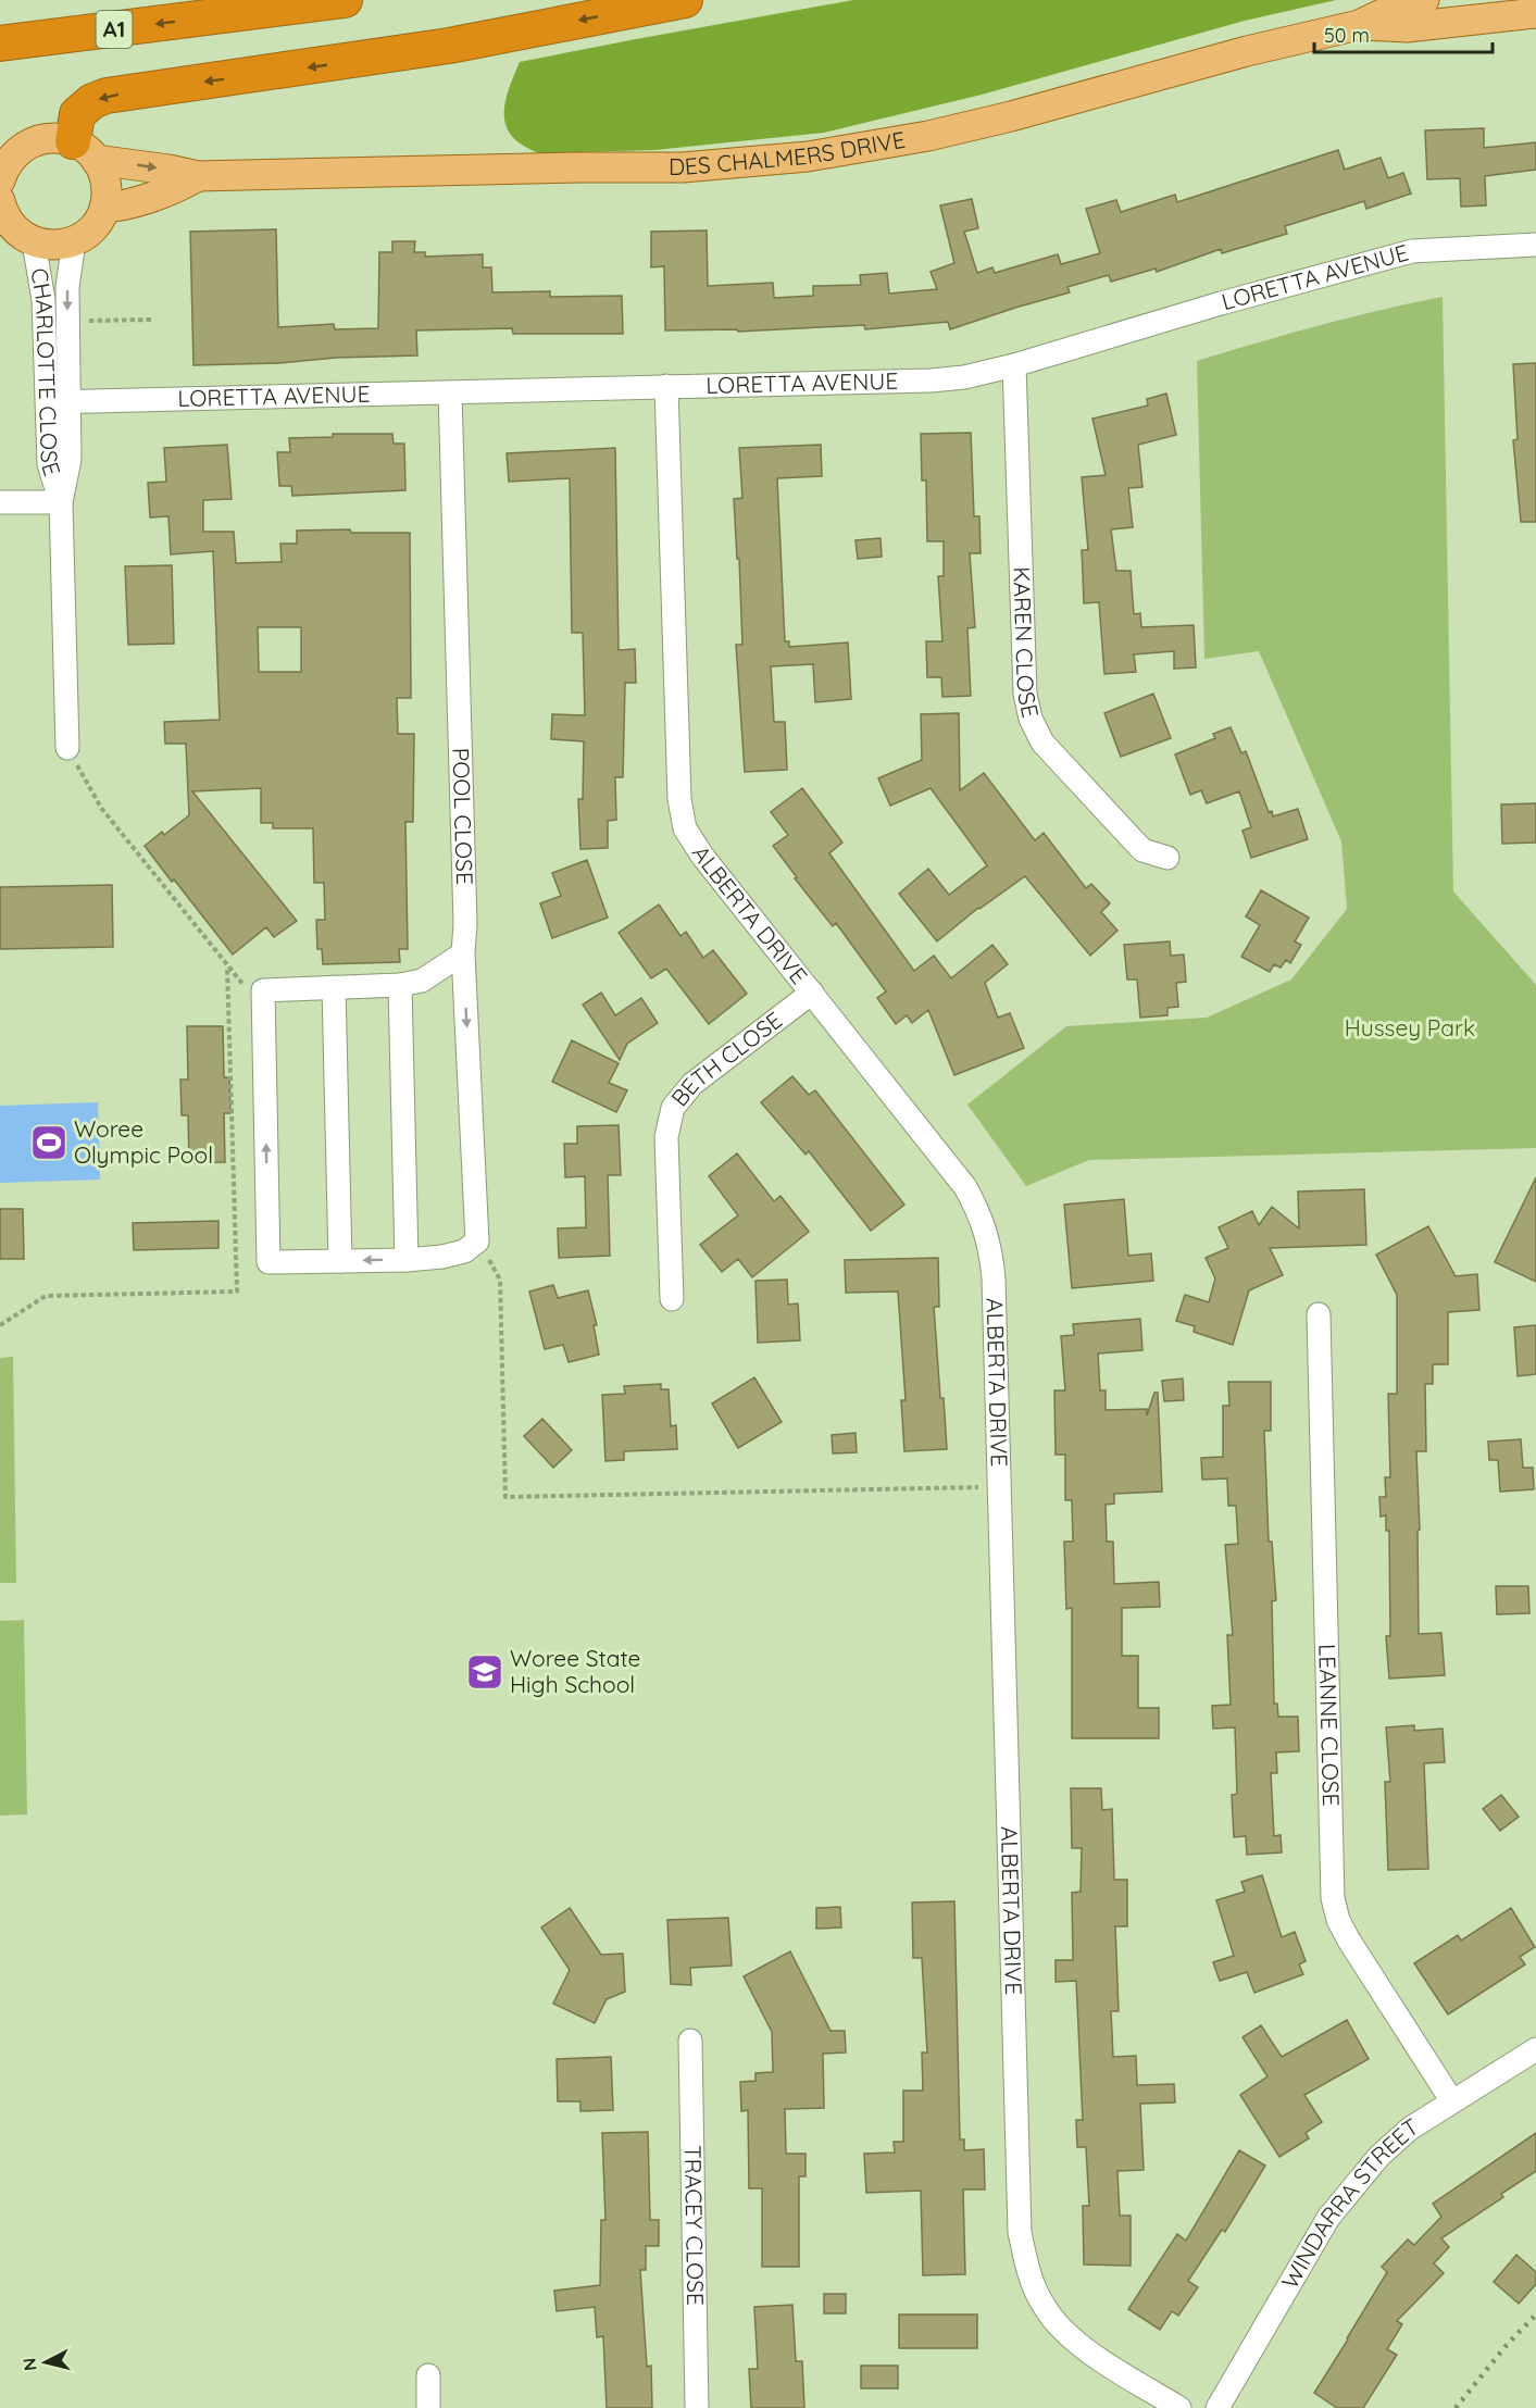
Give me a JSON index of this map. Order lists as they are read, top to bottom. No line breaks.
{"streets":{"highway":["A1"],"main road":["DES CHALMERS DRIVE"],"street":["LORETTA AVENUE","CHARLOTTE CLOSE","KAREN CLOSE","POOL CLOSE","ALBERTA DRIVE","BETH CLOSE","LEANNE CLOSE","WINDARRA STREET","TRACEY CLOSE"]},"crossings":[["LORETTA AVENUE","CHARLOTTE CLOSE"],["LORETTA AVENUE","KAREN CLOSE"],["LORETTA AVENUE","POOL CLOSE"],["LORETTA AVENUE","ALBERTA DRIVE"],["ALBERTA DRIVE","BETH CLOSE"],["LEANNE CLOSE","WINDARRA STREET"]],"parks":["Hussey Park"],"places":{"sports":["Woree Olympic Pool"],"school or university":["Woree State High School"]},"scale_bar":"50 m","north":"left"}
